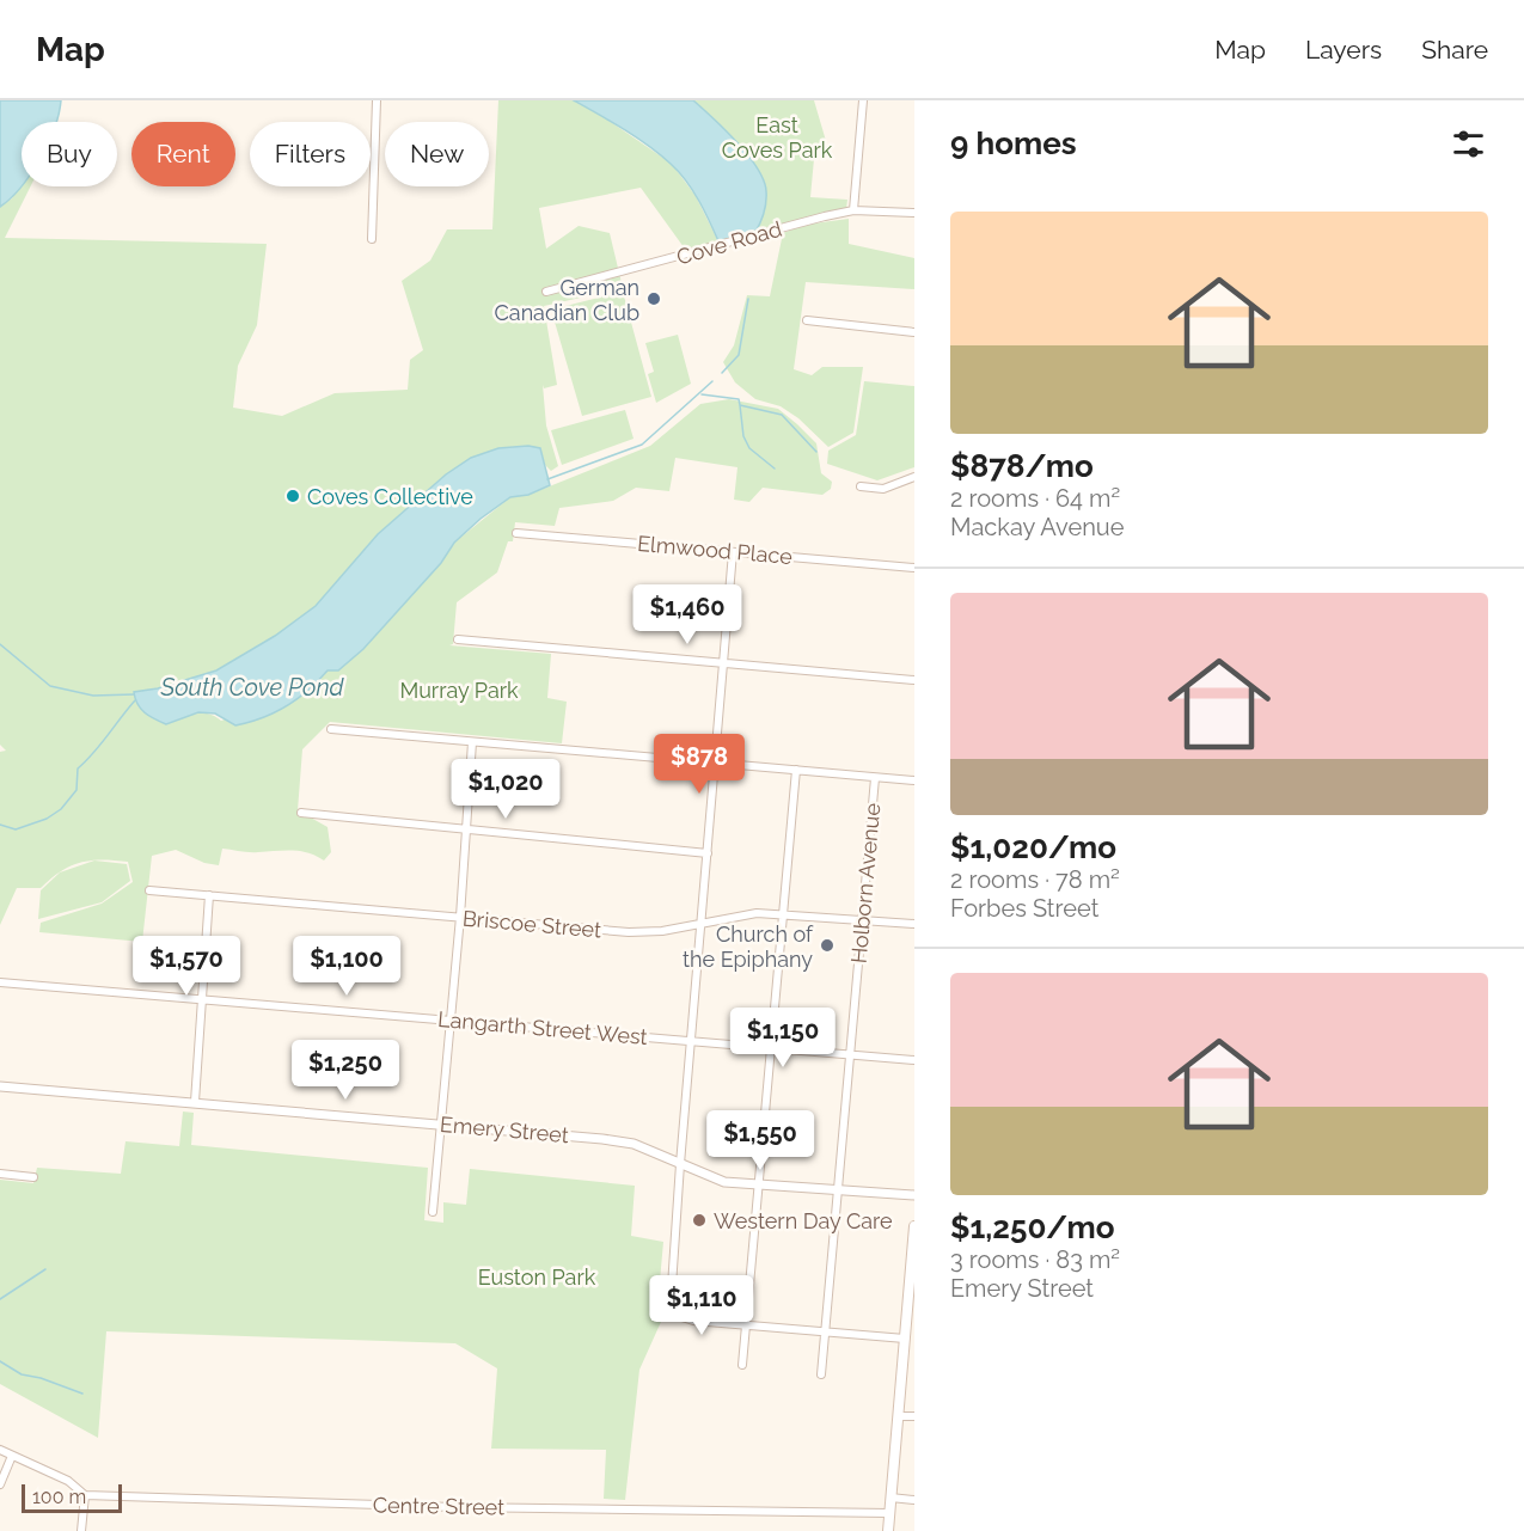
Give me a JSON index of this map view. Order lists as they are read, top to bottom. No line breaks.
{"streets":{"street":["Cove Road","Elmwood Place","Holborn Avenue","Briscoe Street","Langarth Street West","Emery Street","Centre Street"]},"crossings":[["Holborn Avenue","Briscoe Street"],["Holborn Avenue","Langarth Street West"],["Holborn Avenue","Emery Street"]],"water":["South Cove Pond"],"parks":["East Coves Park","Murray Park","Euston Park"],"places":["German Canadian Club","Coves Collective","Church of the Epiphany","Western Day Care"],"scale_bar":"100 m","page":{"header":"Map","nav":["Map","Layers","Share"],"heading":"9 homes","chip":["Buy","Rent","Filters","New"],"list":[{"name":"$878/mo","note":"2 rooms · 64 m² · Mackay Avenue"},{"name":"$1,020/mo","note":"2 rooms · 78 m² · Forbes Street"},{"name":"$1,250/mo","note":"3 rooms · 83 m² · Emery Street"}],"price":["$1,460","$878","$1,020","$1,570","$1,100","$1,150","$1,250","$1,550","$1,110"],"scale":"100 m"}}
